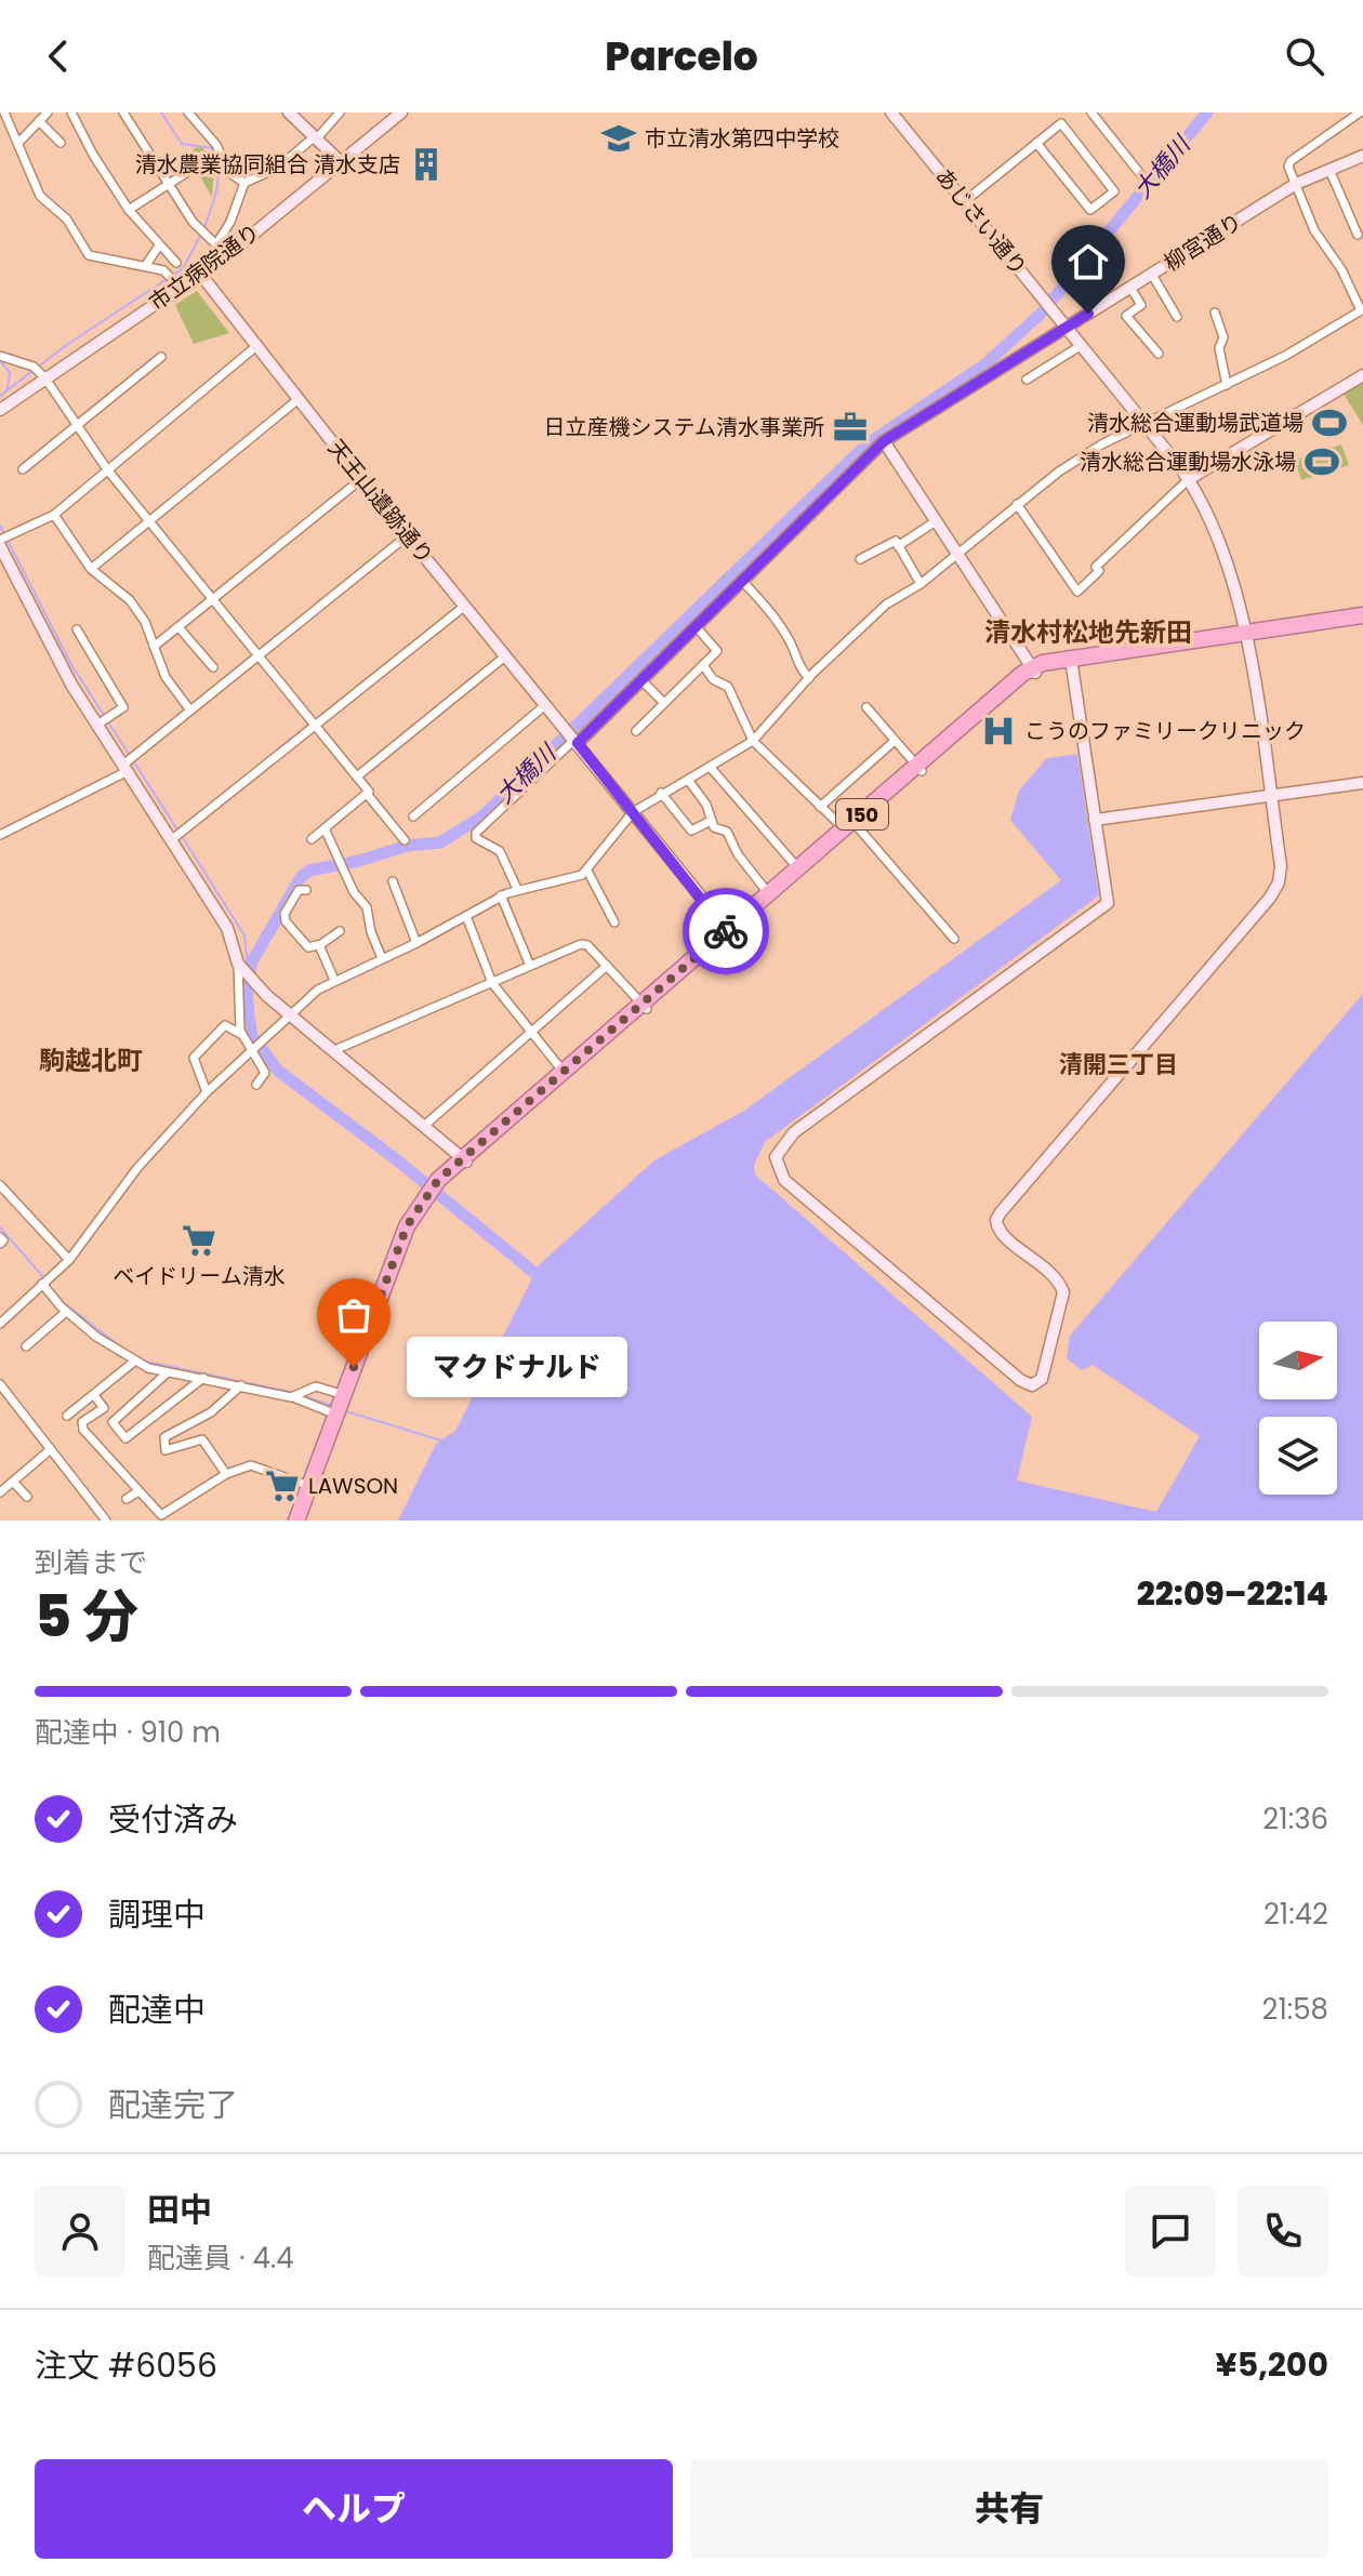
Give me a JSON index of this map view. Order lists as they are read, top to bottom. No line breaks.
{"streets":{"highway":["150"],"street":["あじさい通り","柳宮通り","市立病院通り","天王山遺跡通り"]},"crossings":[["あじさい通り","柳宮通り"],["柳宮通り","天王山遺跡通り"],["市立病院通り","天王山遺跡通り"]],"districts":["清水村松地先新田","駒越北町","清開三丁目"],"water":["大橋川"],"places":{"school or university":["市立清水第四中学校"],"building":["清水農業協同組合 清水支店"],"sports":["清水総合運動場武道場","清水総合運動場水泳場"],"office":["日立産機システム清水事業所"],"hospital":["こうのファミリークリニック"],"supermarket":["ベイドリーム清水","LAWSON"],"other":["マクドナルド"]},"north":"right","page":{"header":"Parcelo","bubble":"マクドナルド","heading":["5 分","到着まで","22:09–22:14"],"panel":["田中","配達員 · 4.4","注文 #6056","¥5,200"],"bar":"配達中 · 910 m","list":[["受付済み","21:36"],["調理中","21:42"],["配達中","21:58"],"配達完了"],"buttons":["ヘルプ","共有"]}}
